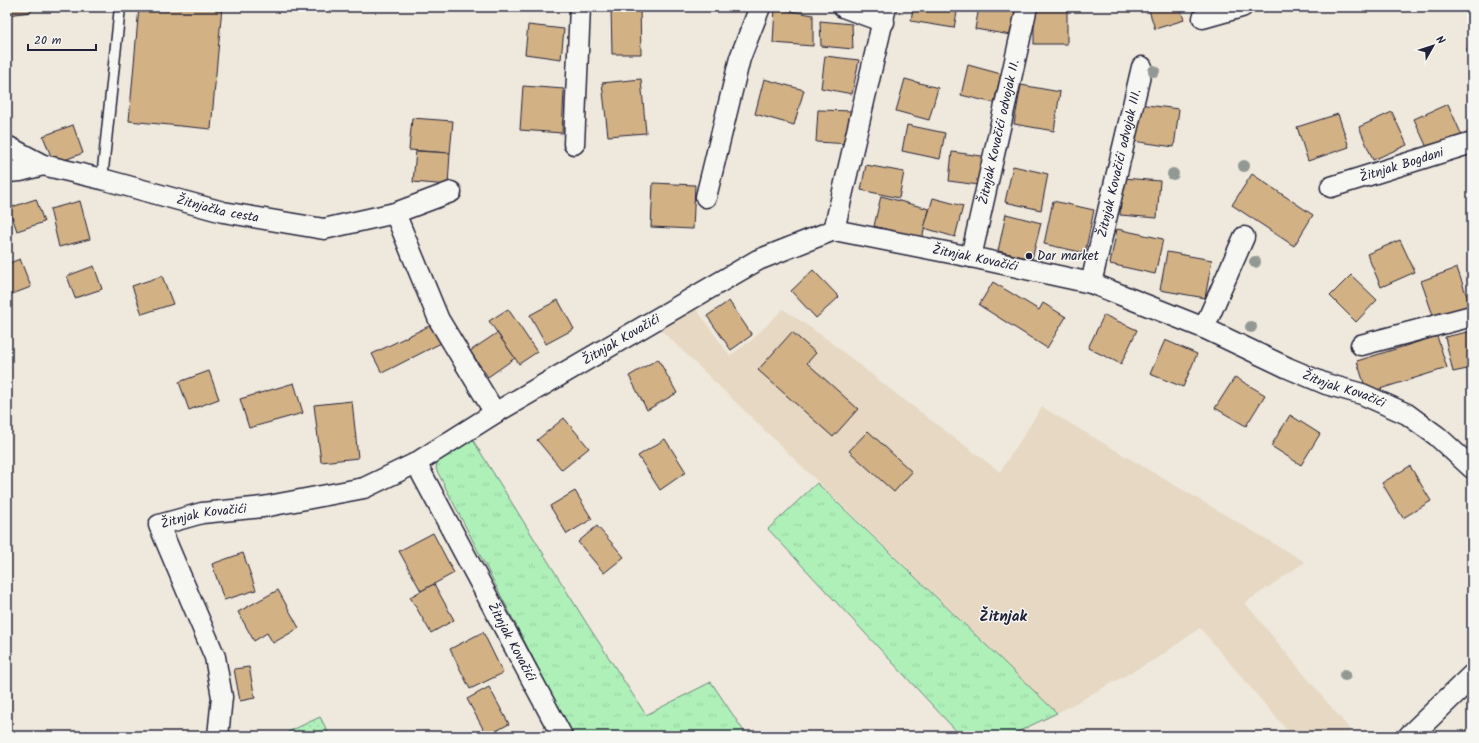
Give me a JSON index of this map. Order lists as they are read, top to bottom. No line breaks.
{"streets":{"street":["Žitnjak Kovačići odvojak II.","Žitnjak Kovačići odvojak III.","Žitnjak Bogdani","Žitnjačka cesta","Žitnjak Kovačići"]},"crossings":[["Žitnjak Kovačići odvojak II.","Žitnjak Kovačići"],["Žitnjak Kovačići odvojak III.","Žitnjak Kovačići"]],"districts":["Žitnjak"],"places":["Dar market"],"scale_bar":"20 m","north":"top right"}
